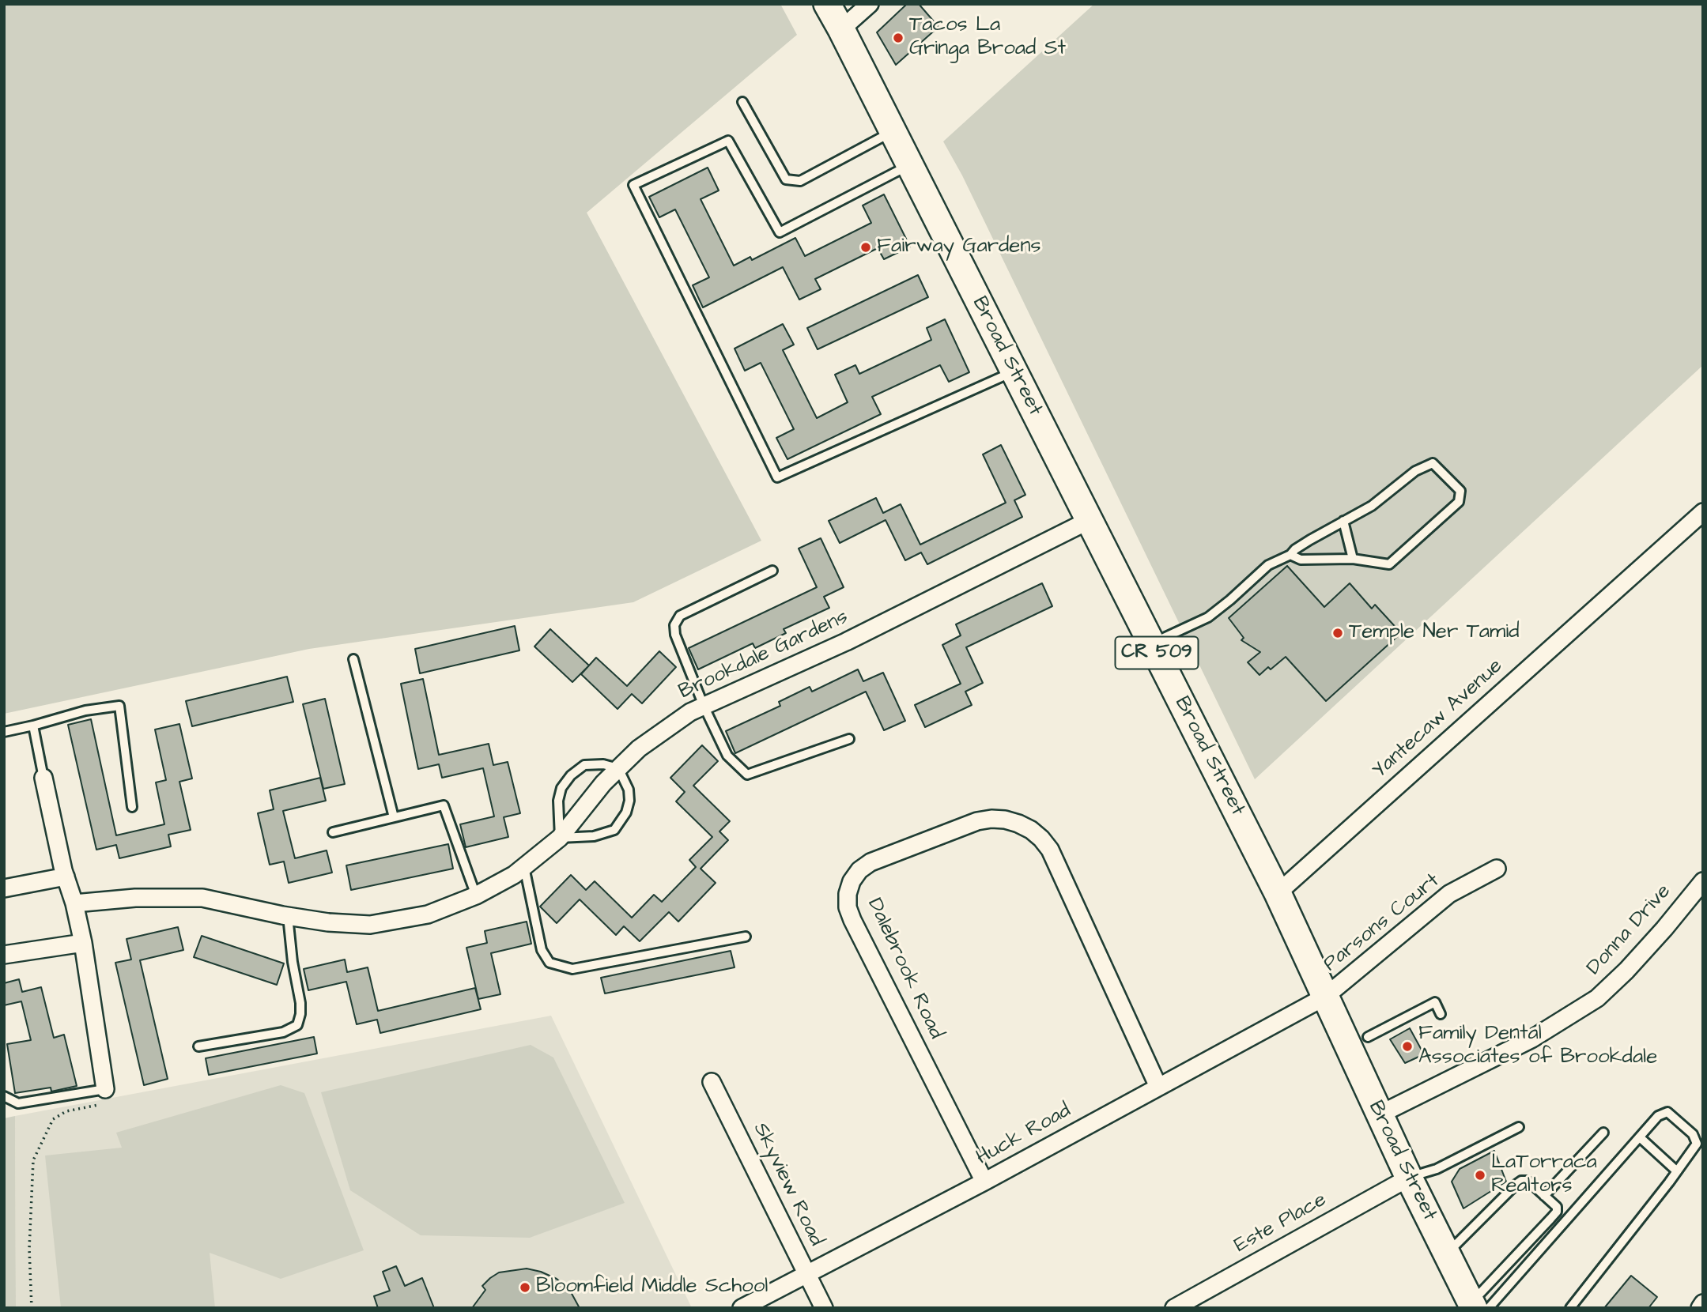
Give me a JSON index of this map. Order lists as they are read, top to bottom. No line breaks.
{"streets":{"main road":["Broad Street","CR 509"],"street":["Brookdale Gardens","Yantecaw Avenue","Parsons Court","Donna Drive","Dalebrook Road","Huck Road","Skyview Road","Este Place"]},"crossings":[["Broad Street","Brookdale Gardens"],["Broad Street","Yantecaw Avenue"],["Broad Street","Parsons Court"],["Broad Street","Donna Drive"],["Broad Street","Huck Road"],["Broad Street","Este Place"],["Parsons Court","Huck Road"],["Dalebrook Road","Huck Road"],["Huck Road","Skyview Road"]],"places":["Tacos La Gringa Broad St","Fairway Gardens","Temple Ner Tamid","Family Dental Associates of Brookdale","LaTorraca Realtors","Bloomfield Middle School"]}
